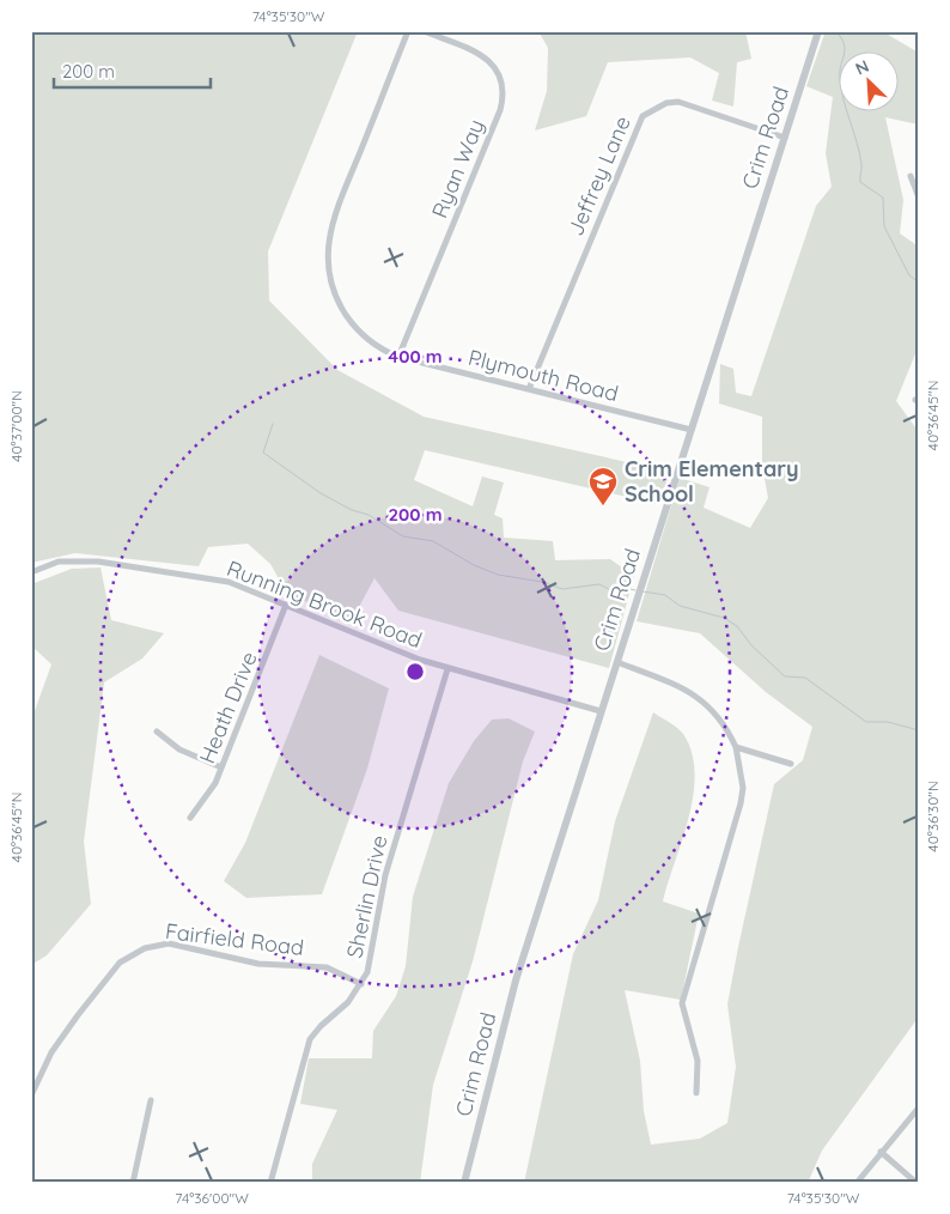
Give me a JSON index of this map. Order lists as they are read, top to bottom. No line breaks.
{"streets":{"street":["Crim Road","Ryan Way","Jeffrey Lane","Plymouth Road","Running Brook Road","Heath Drive","Sherlin Drive","Fairfield Road"]},"crossings":[["Crim Road","Jeffrey Lane"],["Crim Road","Plymouth Road"],["Crim Road","Running Brook Road"],["Ryan Way","Plymouth Road"],["Jeffrey Lane","Plymouth Road"],["Running Brook Road","Heath Drive"],["Running Brook Road","Sherlin Drive"],["Sherlin Drive","Fairfield Road"]],"places":{"school or university":["Crim Elementary School"]},"scale_bar":"200 m","north":"top left","coordinates":["74°35'30\"W","40°36'45\"N","40°37'00\"N","40°36'30\"N","74°36'00\"W"],"rings":["400 m","200 m"]}
